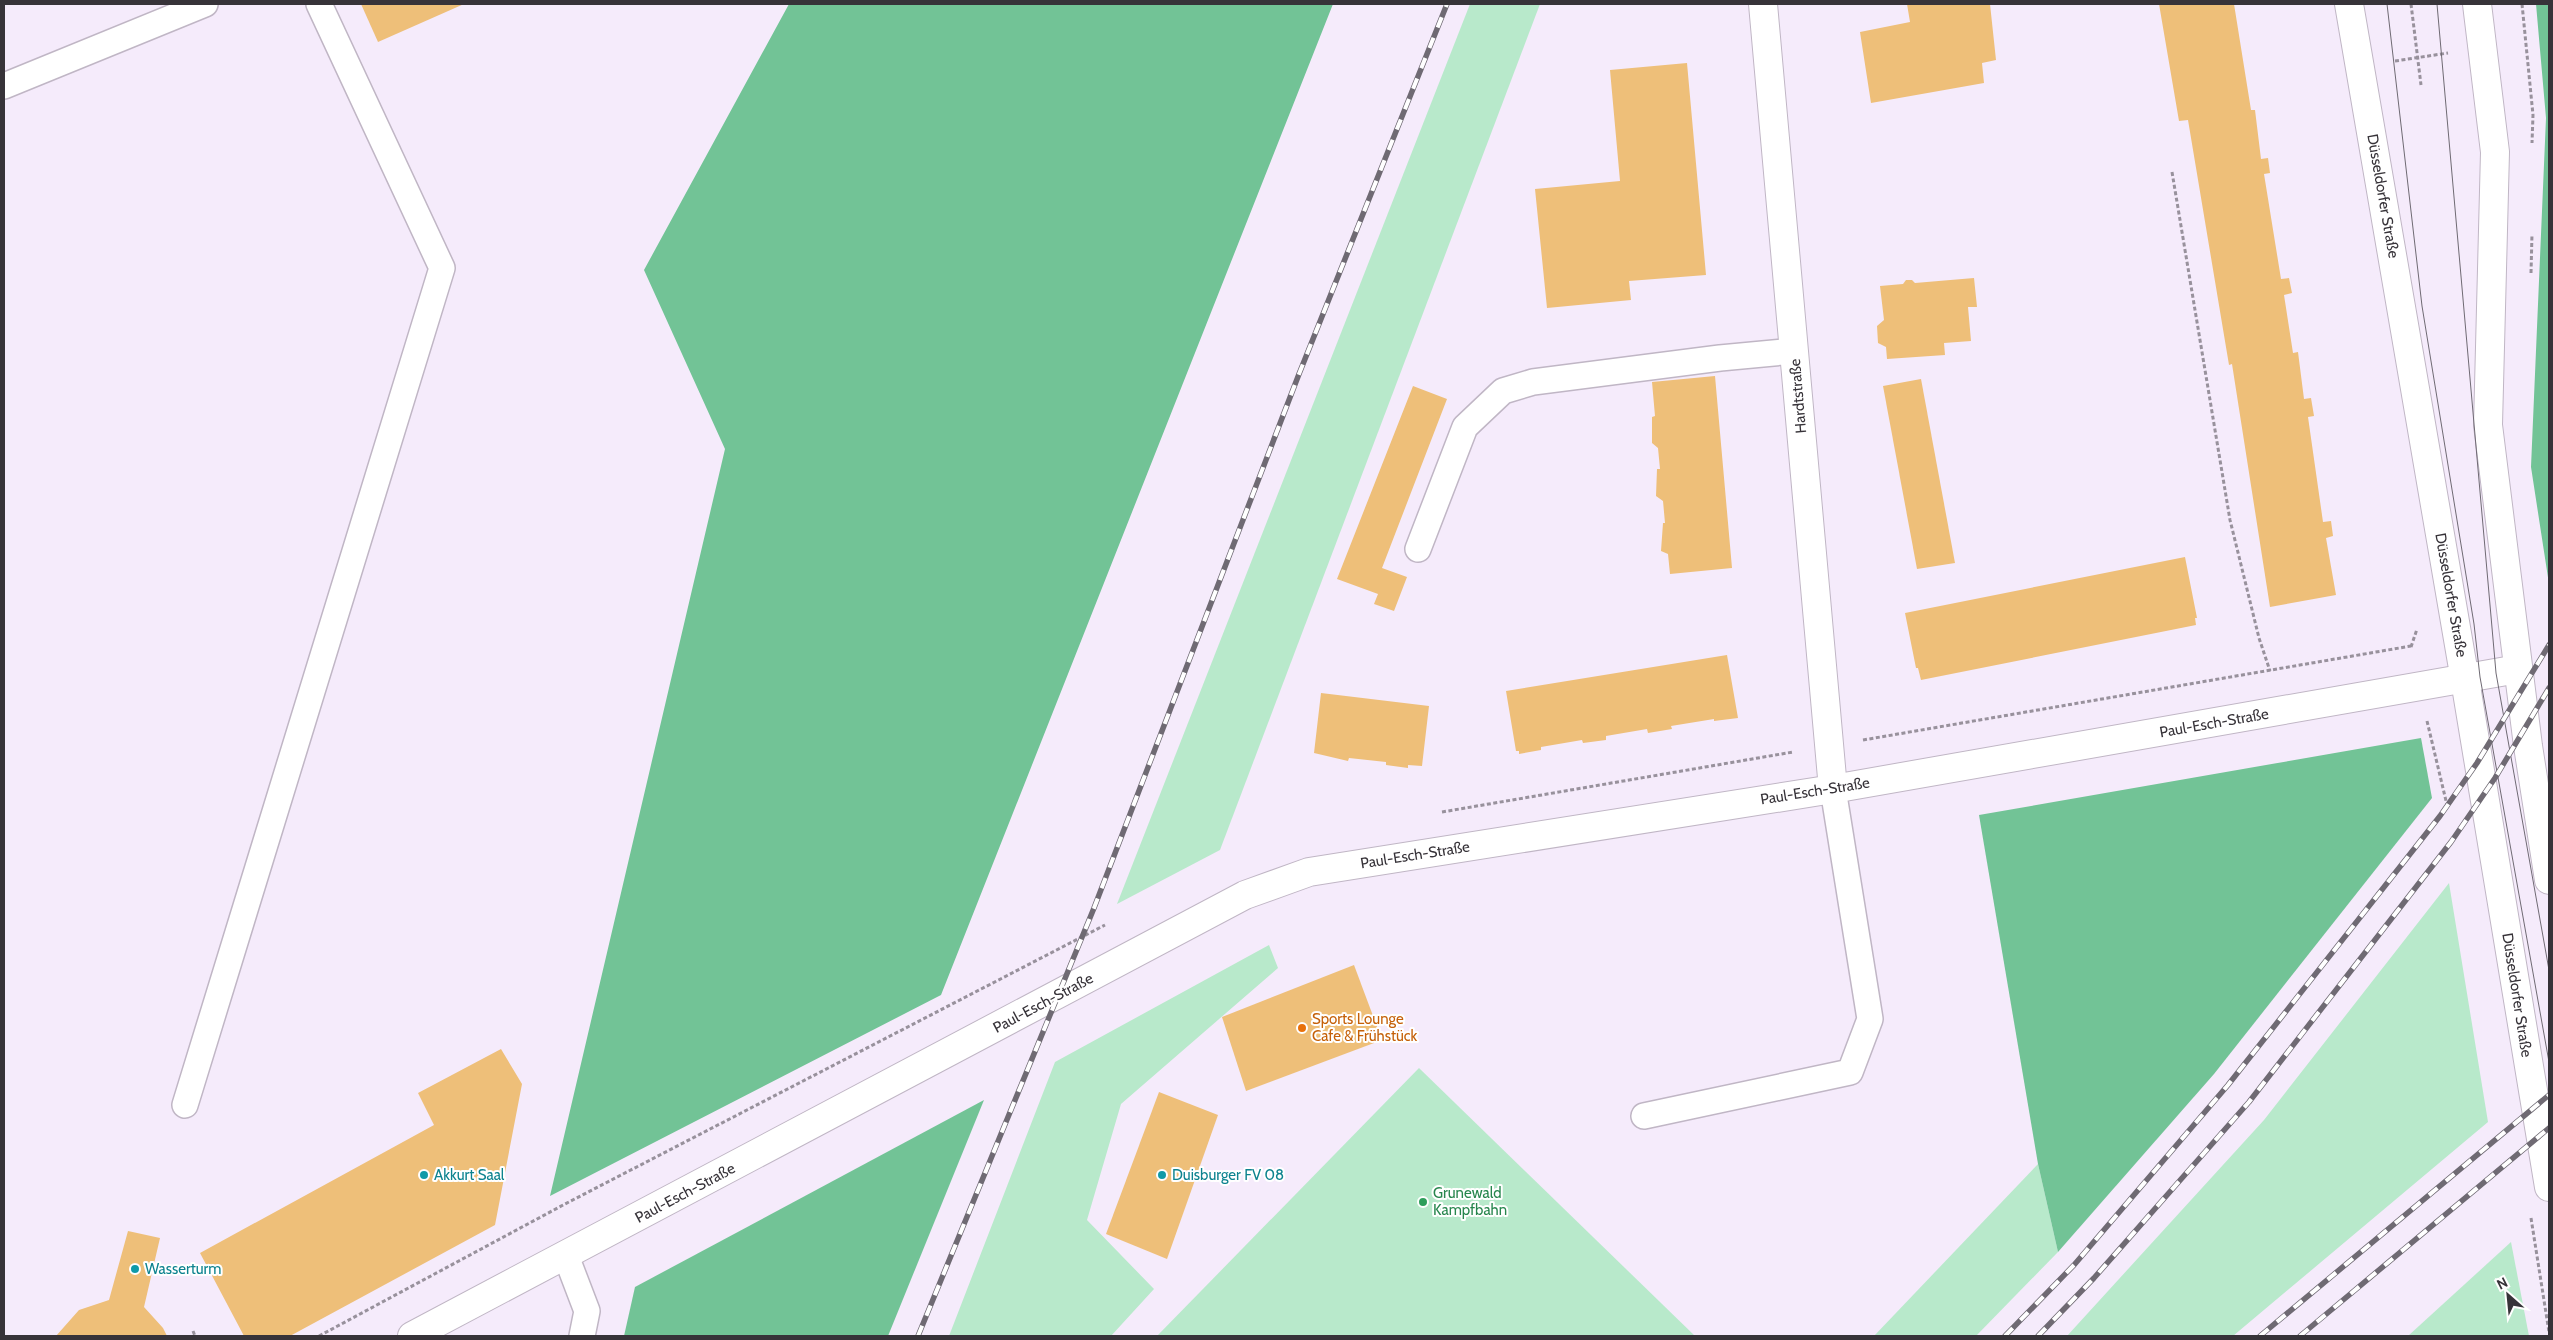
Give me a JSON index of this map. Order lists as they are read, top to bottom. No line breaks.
{"streets":{"street":["Düsseldorfer Straße","Hardtstraße","Paul-Esch-Straße"]},"crossings":[["Düsseldorfer Straße","Paul-Esch-Straße"],["Hardtstraße","Paul-Esch-Straße"]],"places":["Sports Lounge Cafe & Frühstück","Akkurt Saal","Duisburger FV 08","Grunewald Kampfbahn","Wasserturm"],"north":"top left"}
